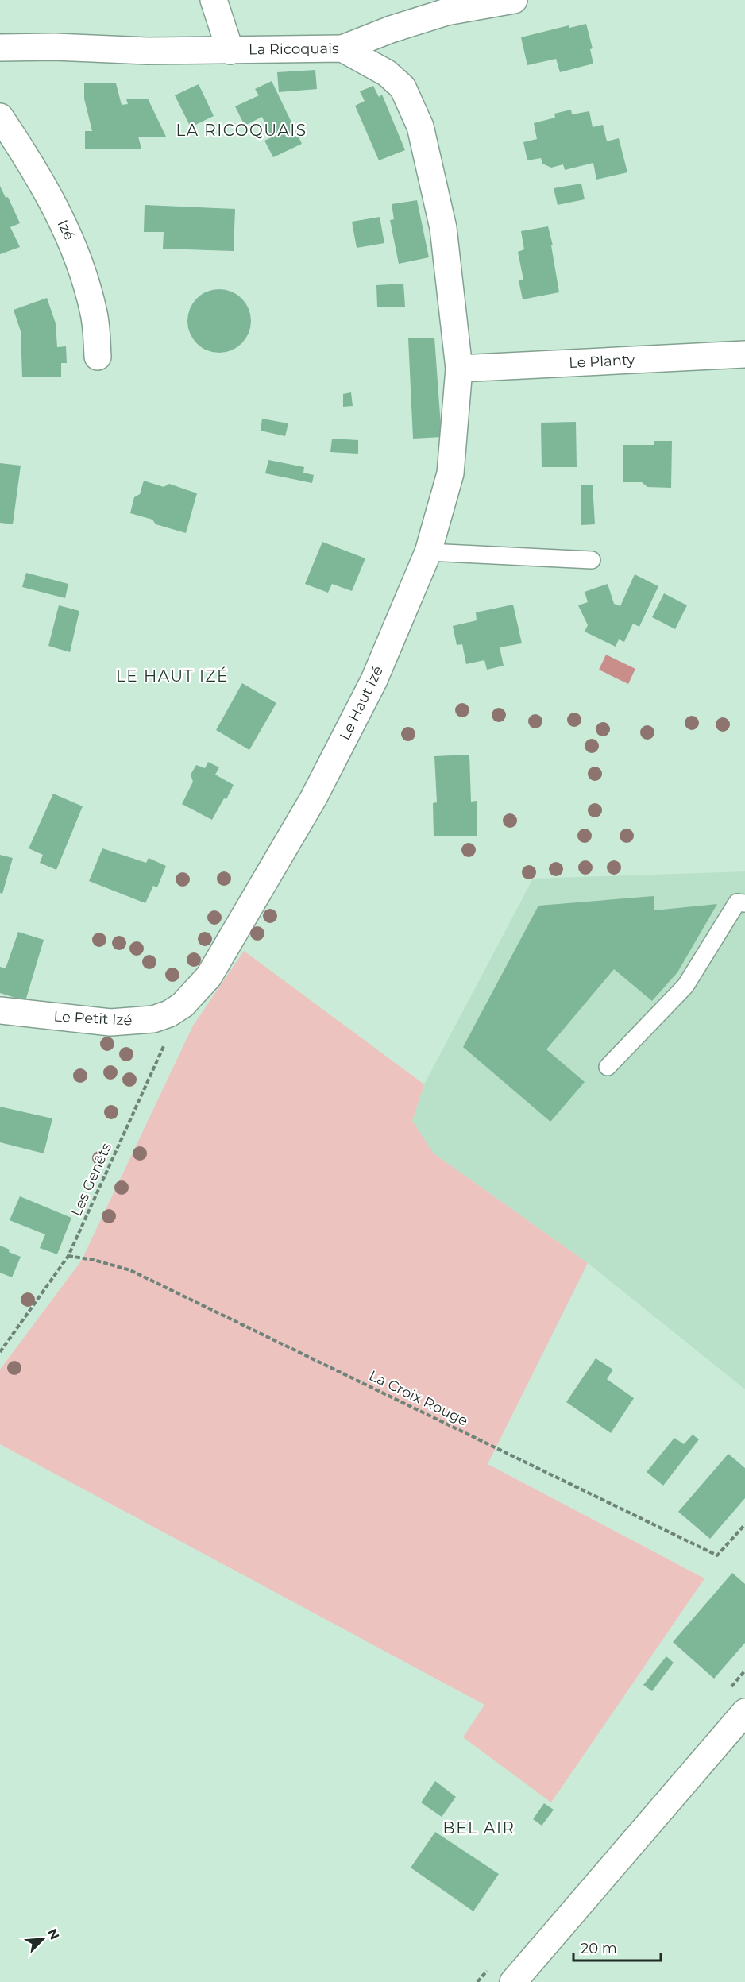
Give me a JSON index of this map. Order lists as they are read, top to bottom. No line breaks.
{"streets":{"street":["La Ricoquais","Izé","Le Planty","Le Haut Izé","Le Petit Izé"],"path":["Les Genêts","La Croix Rouge"]},"crossings":[["La Ricoquais","Le Planty"],["La Ricoquais","Le Haut Izé"],["Le Planty","Le Haut Izé"],["Le Haut Izé","Le Petit Izé"],["Le Haut Izé","Les Genêts"],["Le Petit Izé","Les Genêts"],["Les Genêts","La Croix Rouge"]],"districts":["LA RICOQUAIS","LE HAUT IZÉ","BEL AIR"],"scale_bar":"20 m","north":"top right"}
